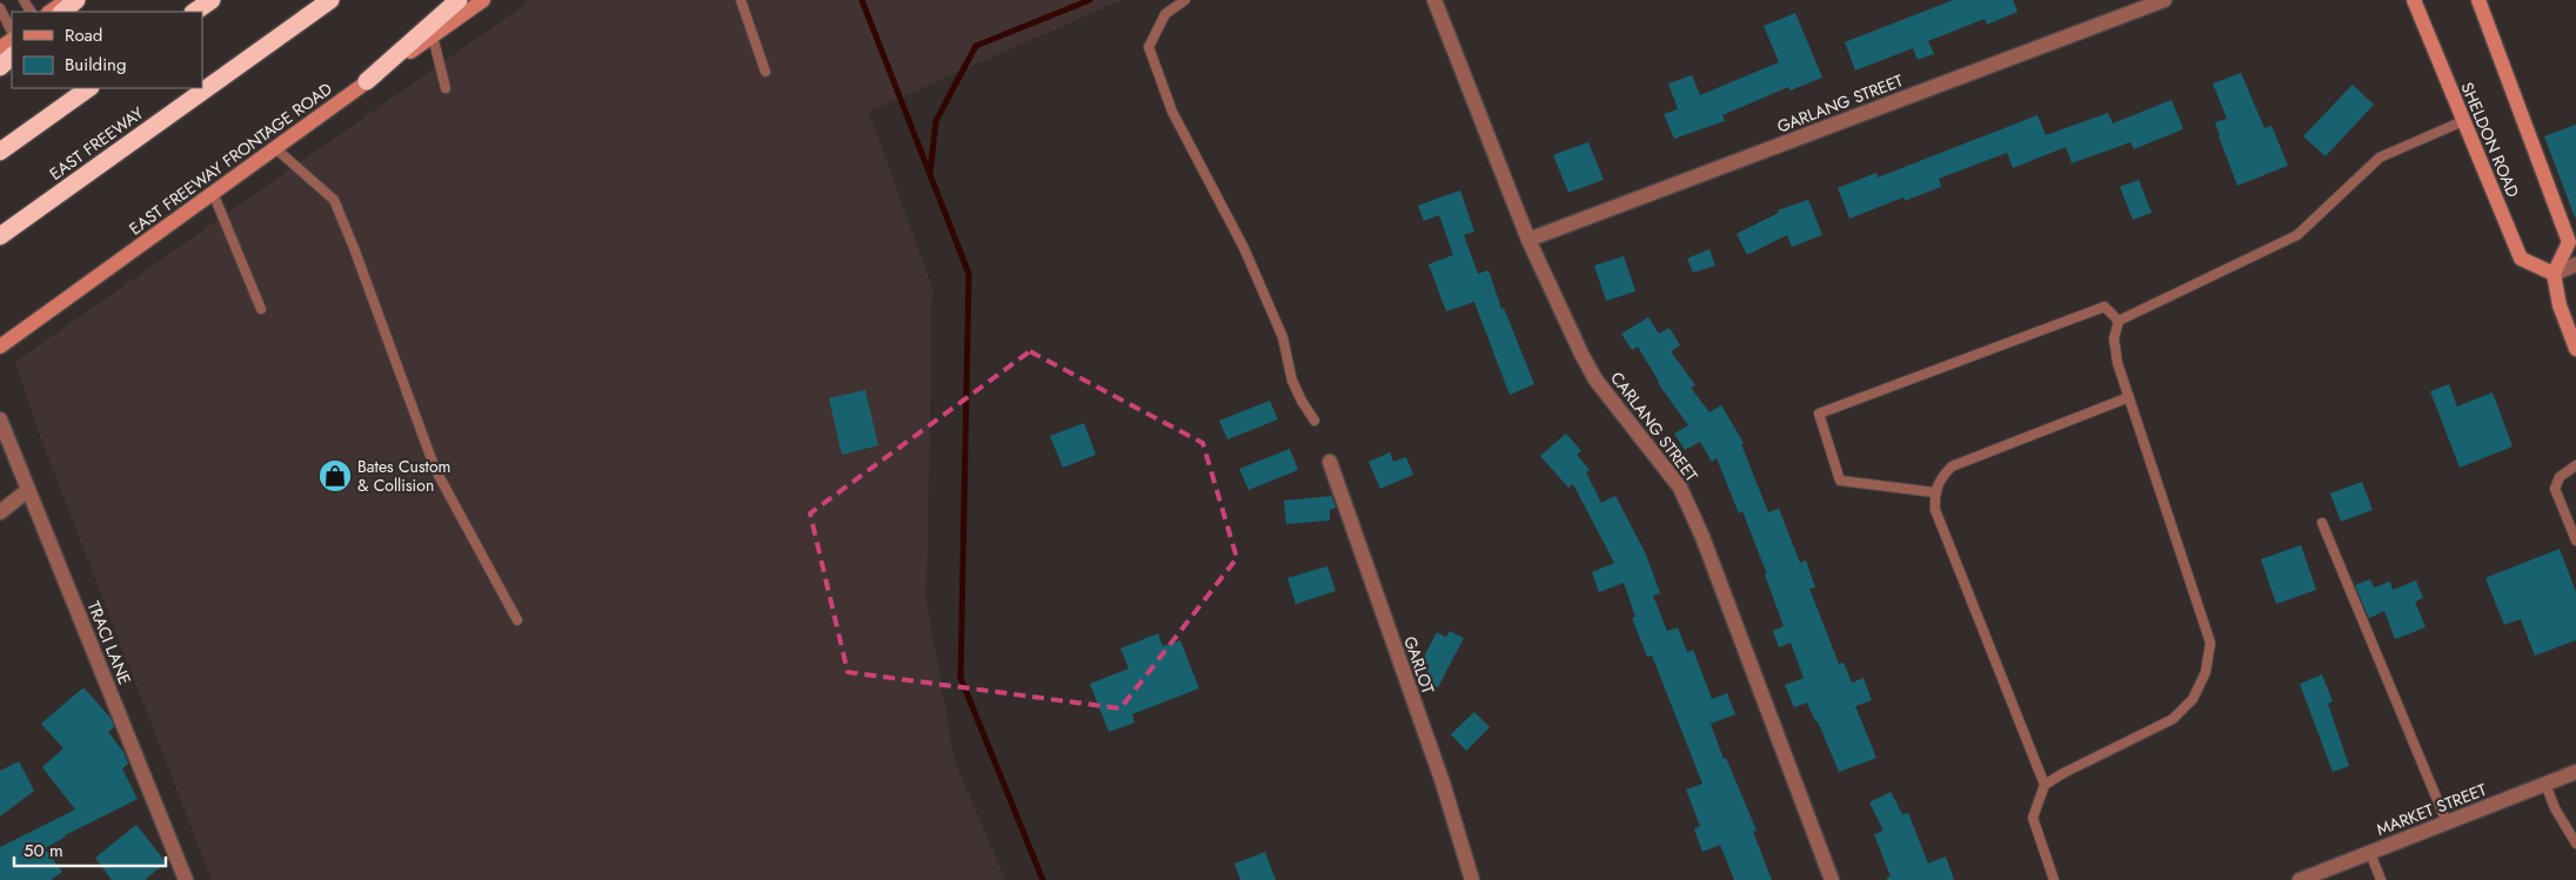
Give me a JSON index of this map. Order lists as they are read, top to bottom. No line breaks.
{"streets":{"highway":["EAST FREEWAY"],"main road":["SHELDON ROAD","EAST FREEWAY FRONTAGE ROAD"],"street":["GARLANG STREET","CARLANG STREET","TRACI LANE","GARLOT","MARKET STREET"]},"crossings":[["GARLANG STREET","CARLANG STREET"]],"places":{"shop":["Bates Custom & Collision"]},"legend":["Road","Building"],"scale_bar":"50 m"}
